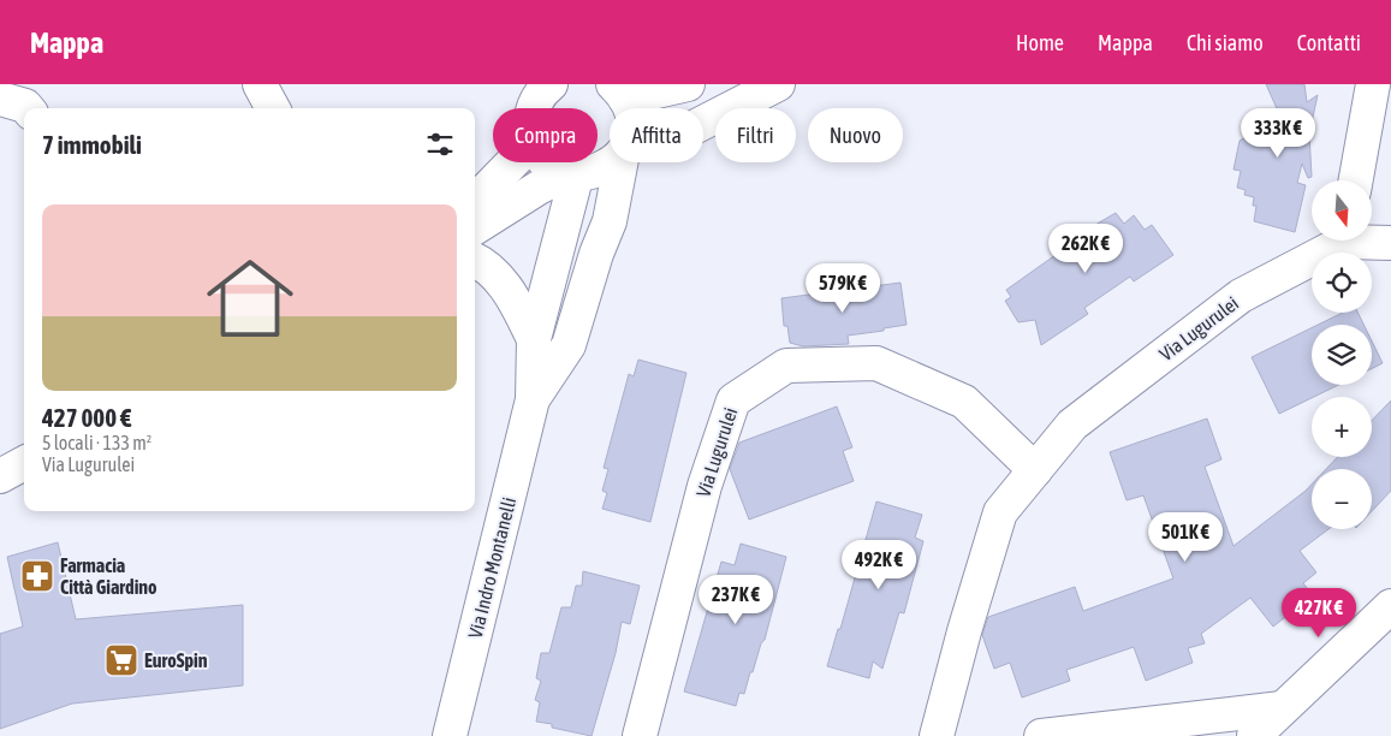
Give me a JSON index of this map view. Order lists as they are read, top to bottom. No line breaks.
{"streets":{"street":["Via Lugurulei","Via Indro Montanelli"]},"places":{"pharmacy":["Farmacia Città Giardino"],"supermarket":["EuroSpin"]},"north":"bottom","page":{"header":"Mappa","nav":["Home","Mappa","Chi siamo","Contatti"],"price":["333K €","262K €","579K €","501K €","492K €","237K €","427K €"],"chip":["Compra","Affitta","Filtri","Nuovo"],"heading":"7 immobili","map_buttons":["+","−"],"list":[{"name":"427 000 €","note":"5 locali · 133 m² · Via Lugurulei"}]}}
